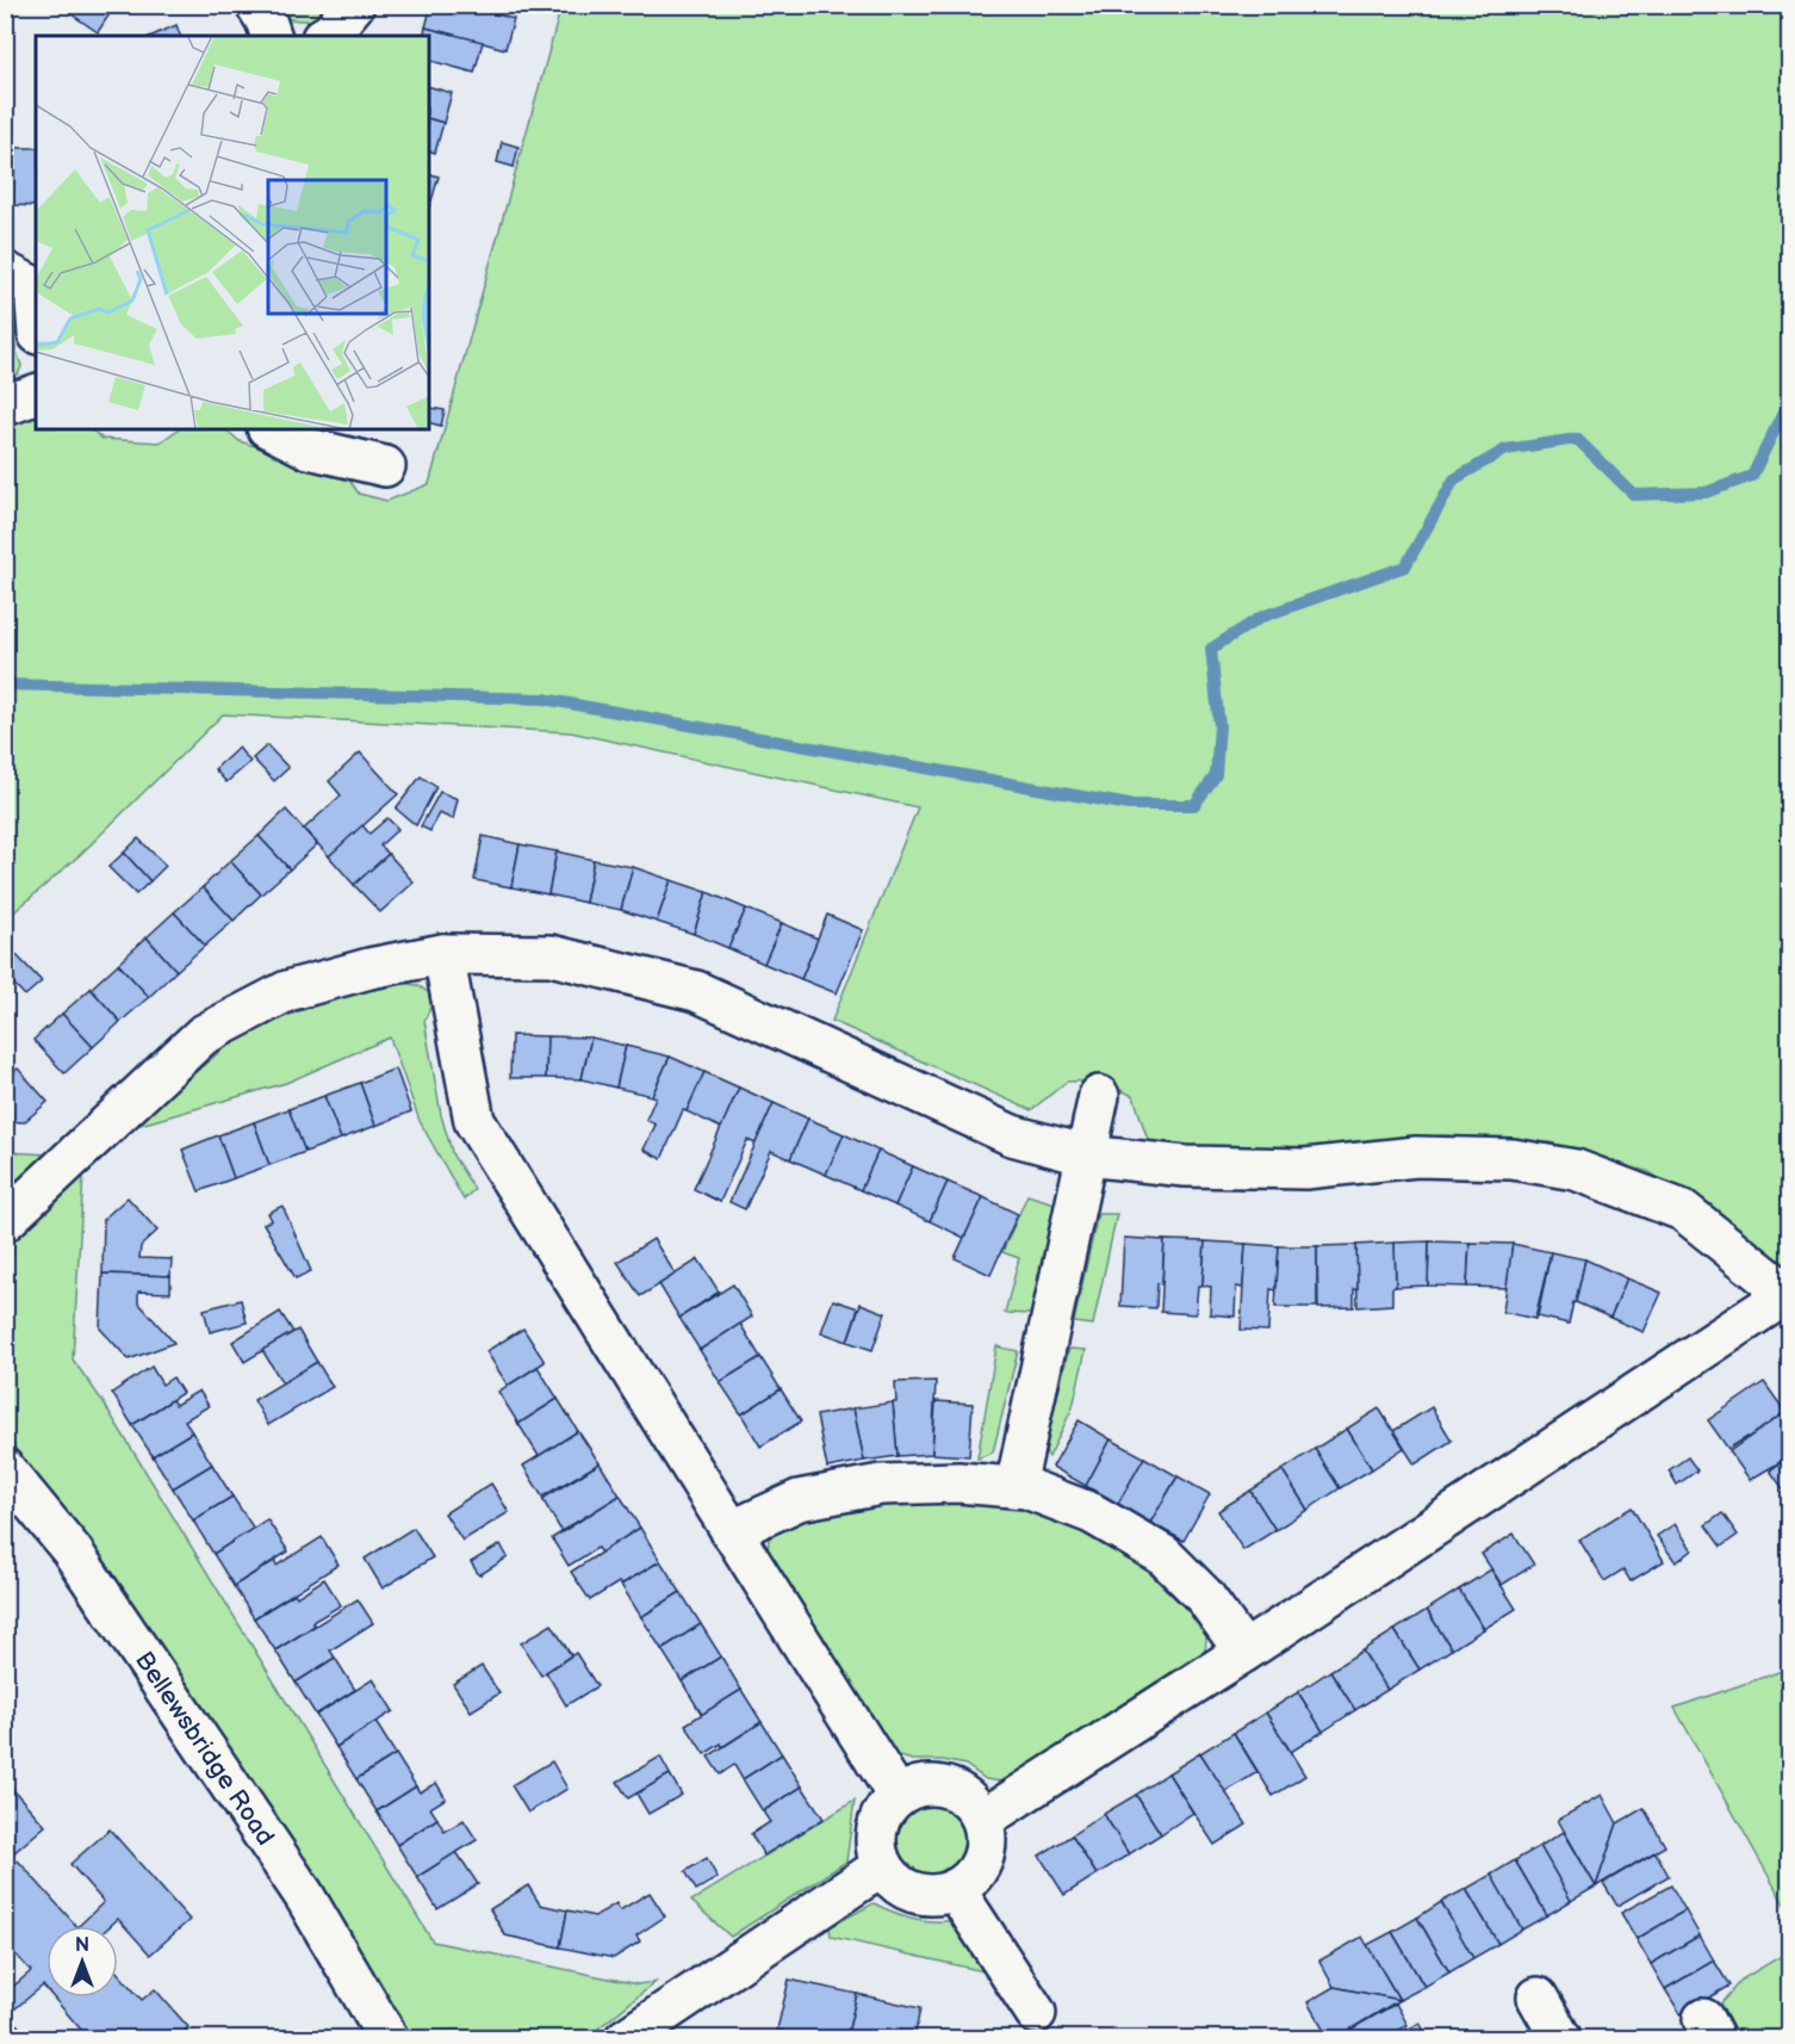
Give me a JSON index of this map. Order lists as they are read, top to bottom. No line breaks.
{"streets":{"street":["Bellewsbridge Road"]},"north":"top"}
